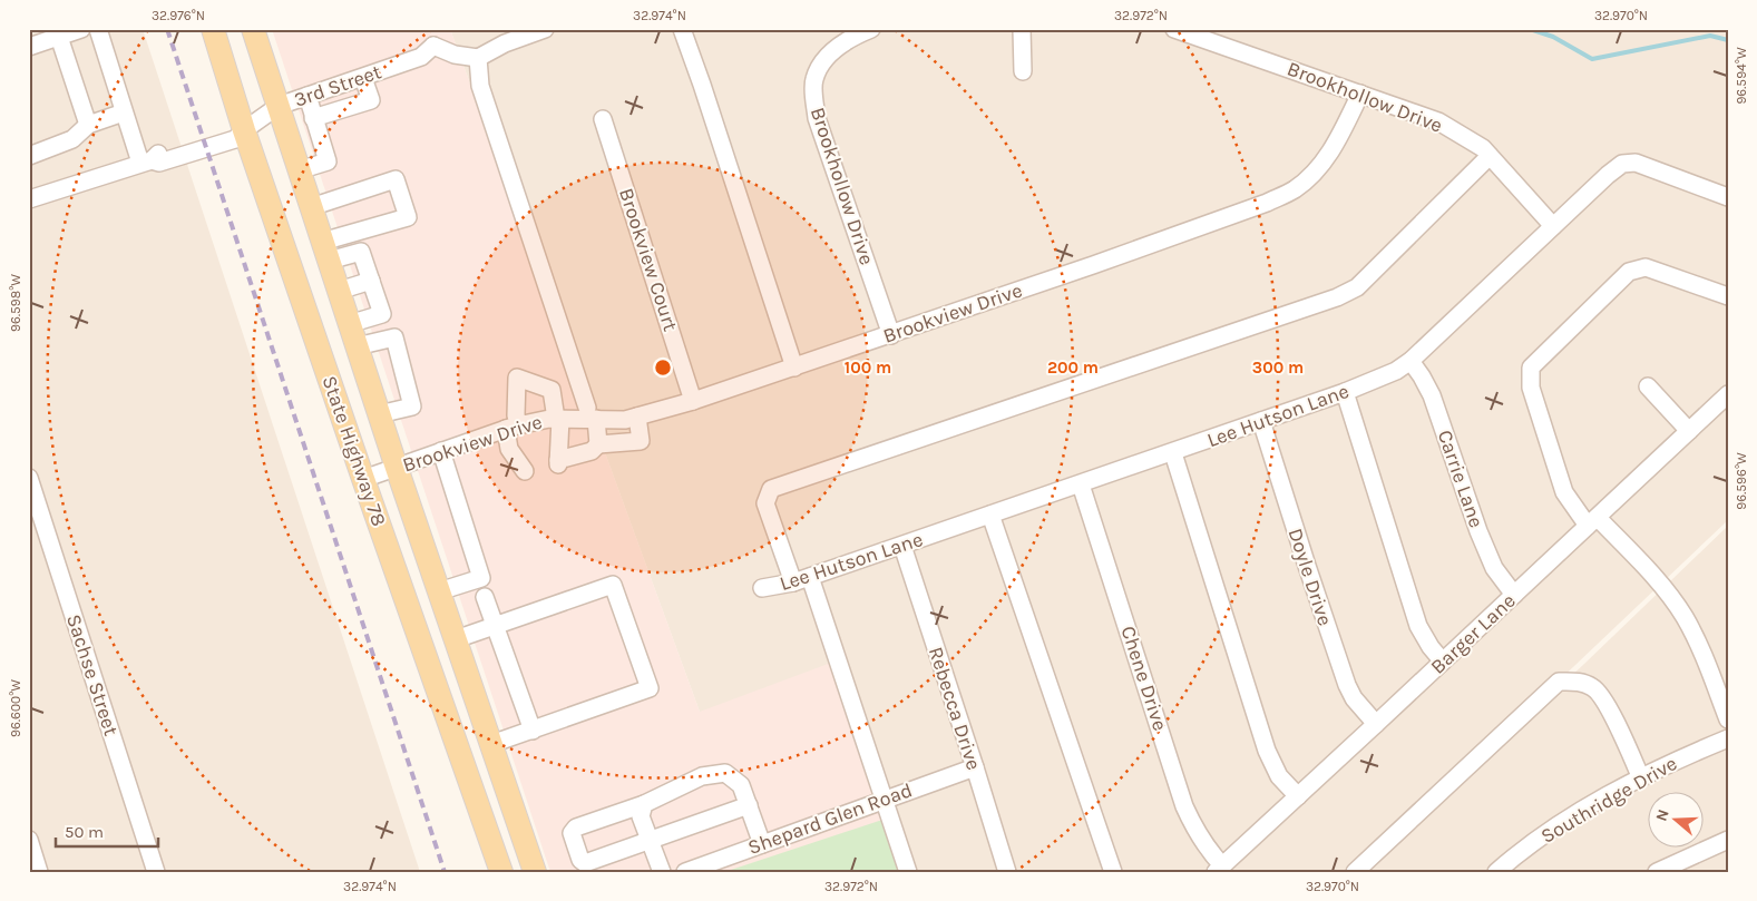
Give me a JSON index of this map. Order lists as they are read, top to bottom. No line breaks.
{"streets":{"main road":["State Highway 78"],"street":["3rd Street","Brookhollow Drive","Brookview Court","Brookview Drive","Lee Hutson Lane","Carrie Lane","Doyle Drive","Barger Lane","Sachse Street","Chene Drive","Rebecca Drive","Southridge Drive","Shepard Glen Road"]},"crossings":[["3rd Street","State Highway 78"],["Brookhollow Drive","Brookview Drive"],["Brookhollow Drive","Lee Hutson Lane"],["Brookview Court","Brookview Drive"],["Brookview Drive","State Highway 78"],["Lee Hutson Lane","Carrie Lane"],["Lee Hutson Lane","Doyle Drive"],["Lee Hutson Lane","Chene Drive"],["Lee Hutson Lane","Rebecca Drive"],["Carrie Lane","Barger Lane"],["Doyle Drive","Barger Lane"],["Barger Lane","Chene Drive"],["Rebecca Drive","Shepard Glen Road"]],"scale_bar":"50 m","north":"left","coordinates":["32.976°N","32.974°N","32.972°N","32.970°N","96.594°W","96.598°W","96.596°W","96.600°W"],"rings":["100 m","200 m","300 m"]}
